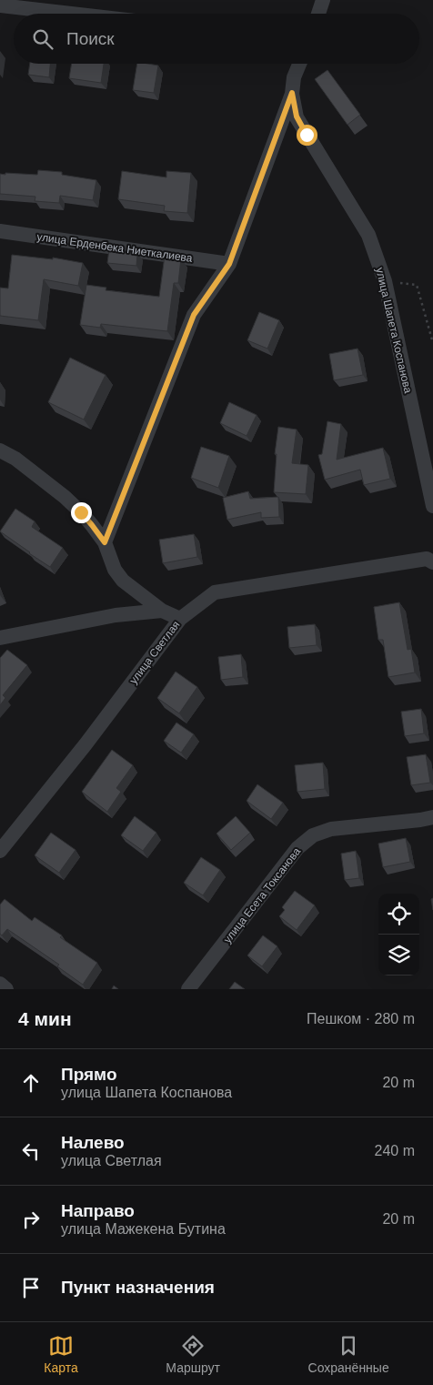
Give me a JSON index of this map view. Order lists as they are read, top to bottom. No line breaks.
{"streets":{"street":["улица Ерденбека Ниеткалиева","улица Шапета Коспанова","улица Светлая","улица Есета Токсанова"]},"page":{"search":"Поиск","heading":["4 мин","Пешком · 280 m"],"list":[["Прямо","улица Шапета Коспанова","20 m"],["Налево","улица Светлая","240 m"],["Направо","улица Мажекена Бутина","20 m"],"Пункт назначения"],"nav":["Карта","Маршрут","Сохранённые"]}}
